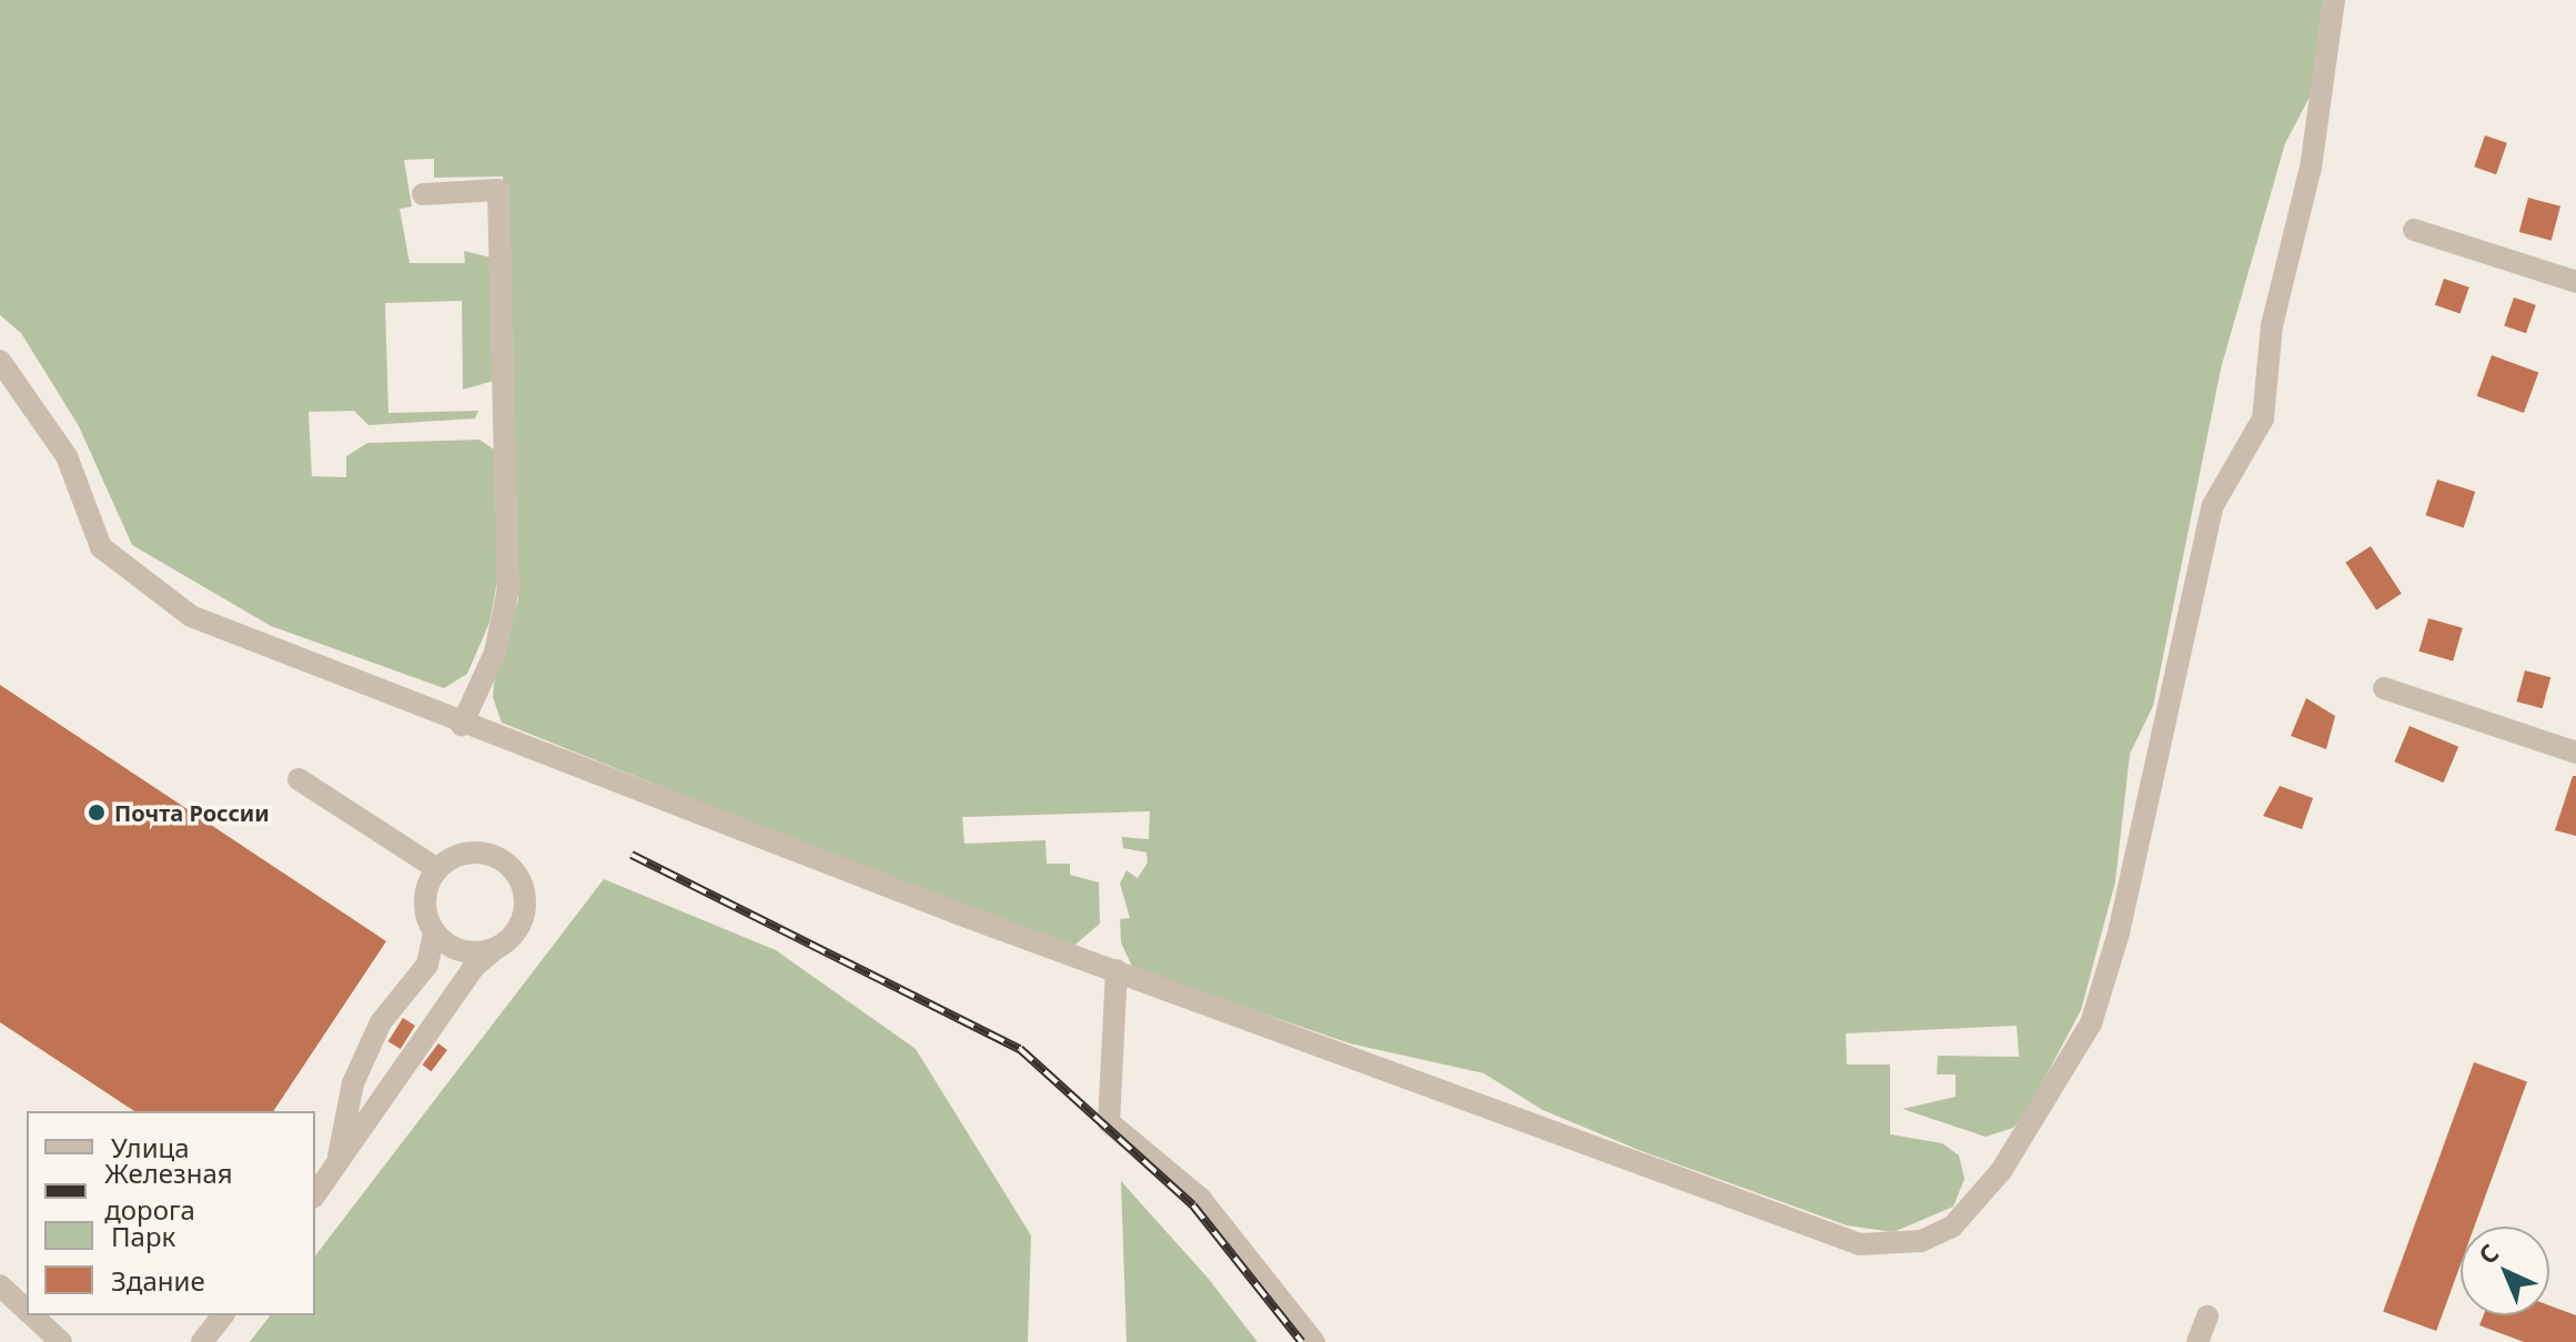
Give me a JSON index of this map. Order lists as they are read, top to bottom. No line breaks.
{"places":["Почта России"],"legend":["Улица","Железная дорога","Парк","Здание"],"north":"top left"}
